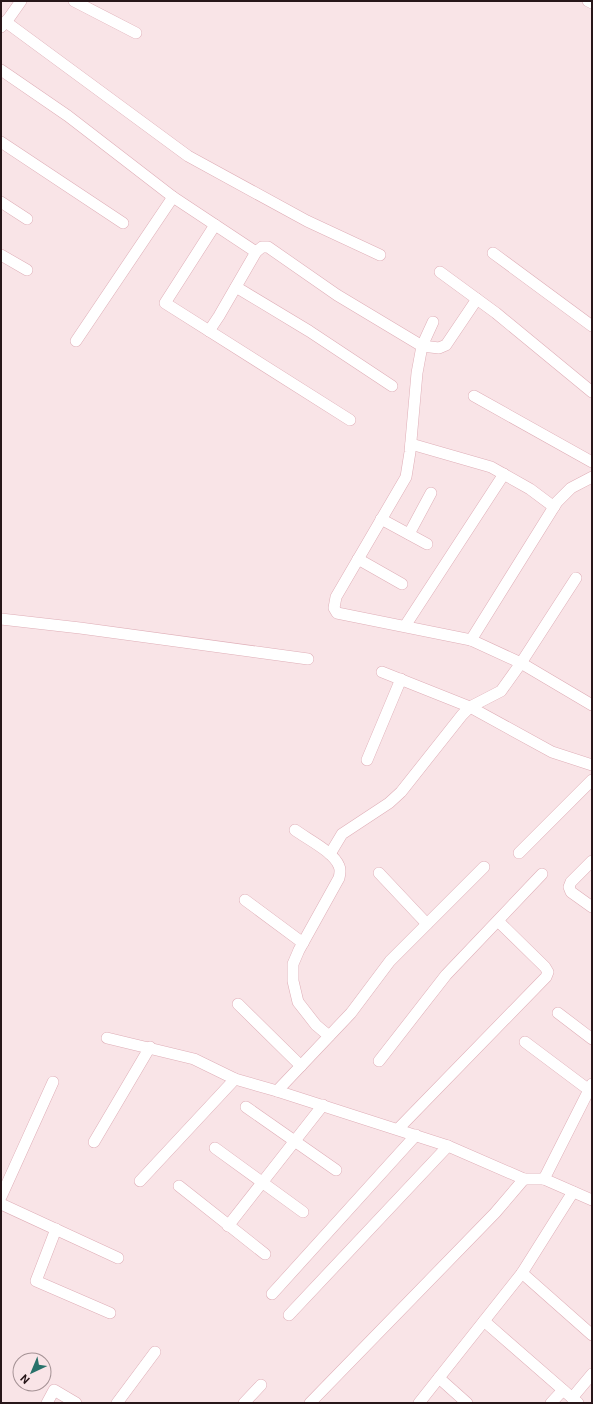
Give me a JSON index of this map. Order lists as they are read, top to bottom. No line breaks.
{"north":"bottom left"}
